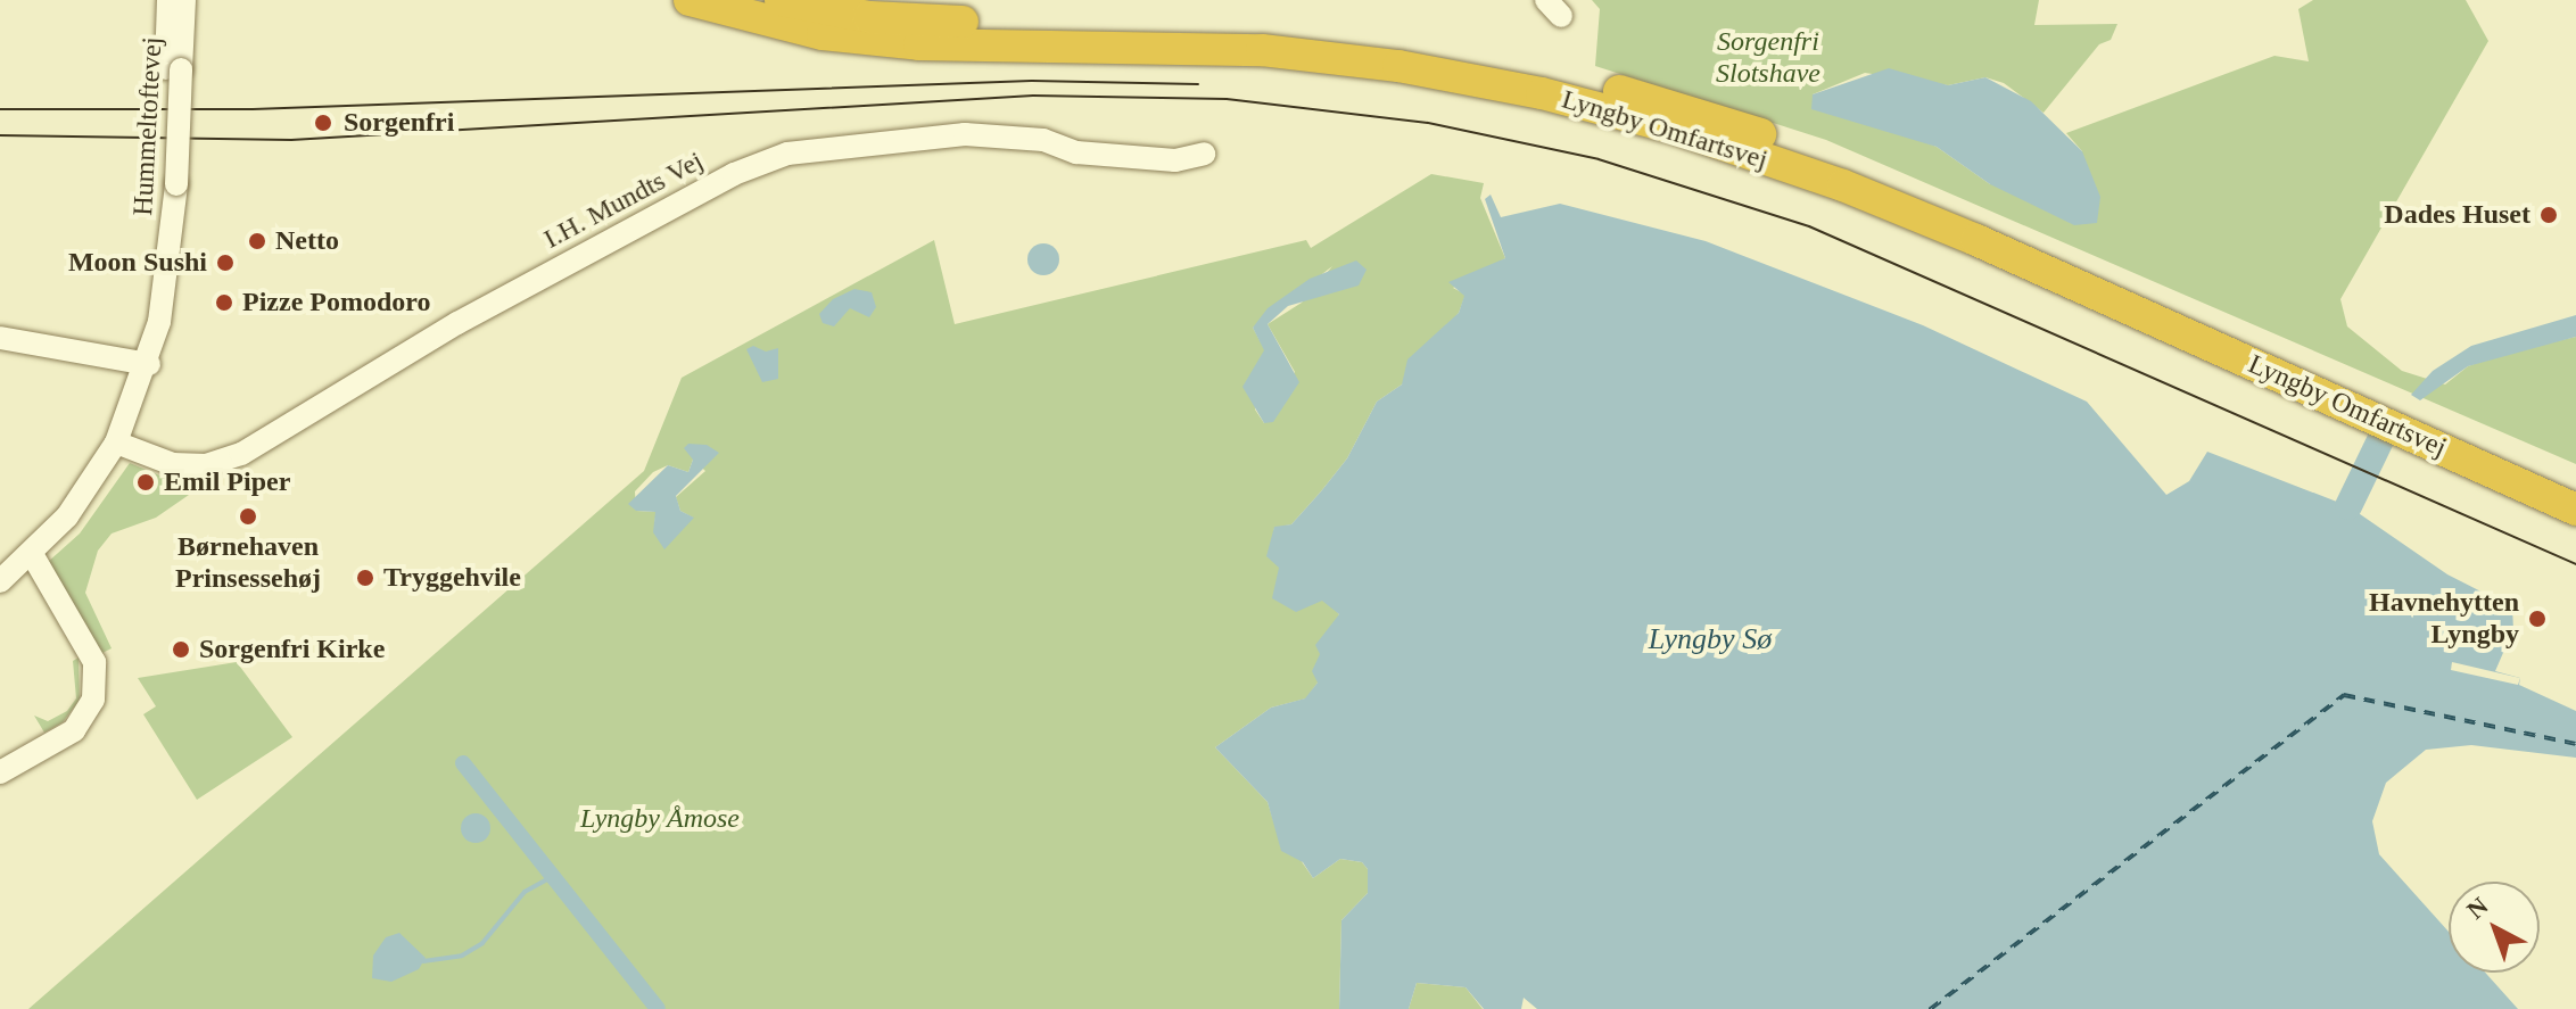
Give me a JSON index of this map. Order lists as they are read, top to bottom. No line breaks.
{"streets":{"highway":["Lyngby Omfartsvej"],"street":["Hummeltoftevej","I.H. Mundts Vej"]},"crossings":[["Hummeltoftevej","I.H. Mundts Vej"]],"water":["Lyngby Sø"],"parks":["Sorgenfri Slotshave","Lyngby Åmose"],"places":["Sorgenfri","Dades Huset","Netto","Moon Sushi","Pizze Pomodoro","Emil Piper","Børnehaven Prinsessehøj","Tryggehvile","Havnehytten Lyngby","Sorgenfri Kirke"],"north":"top left"}
